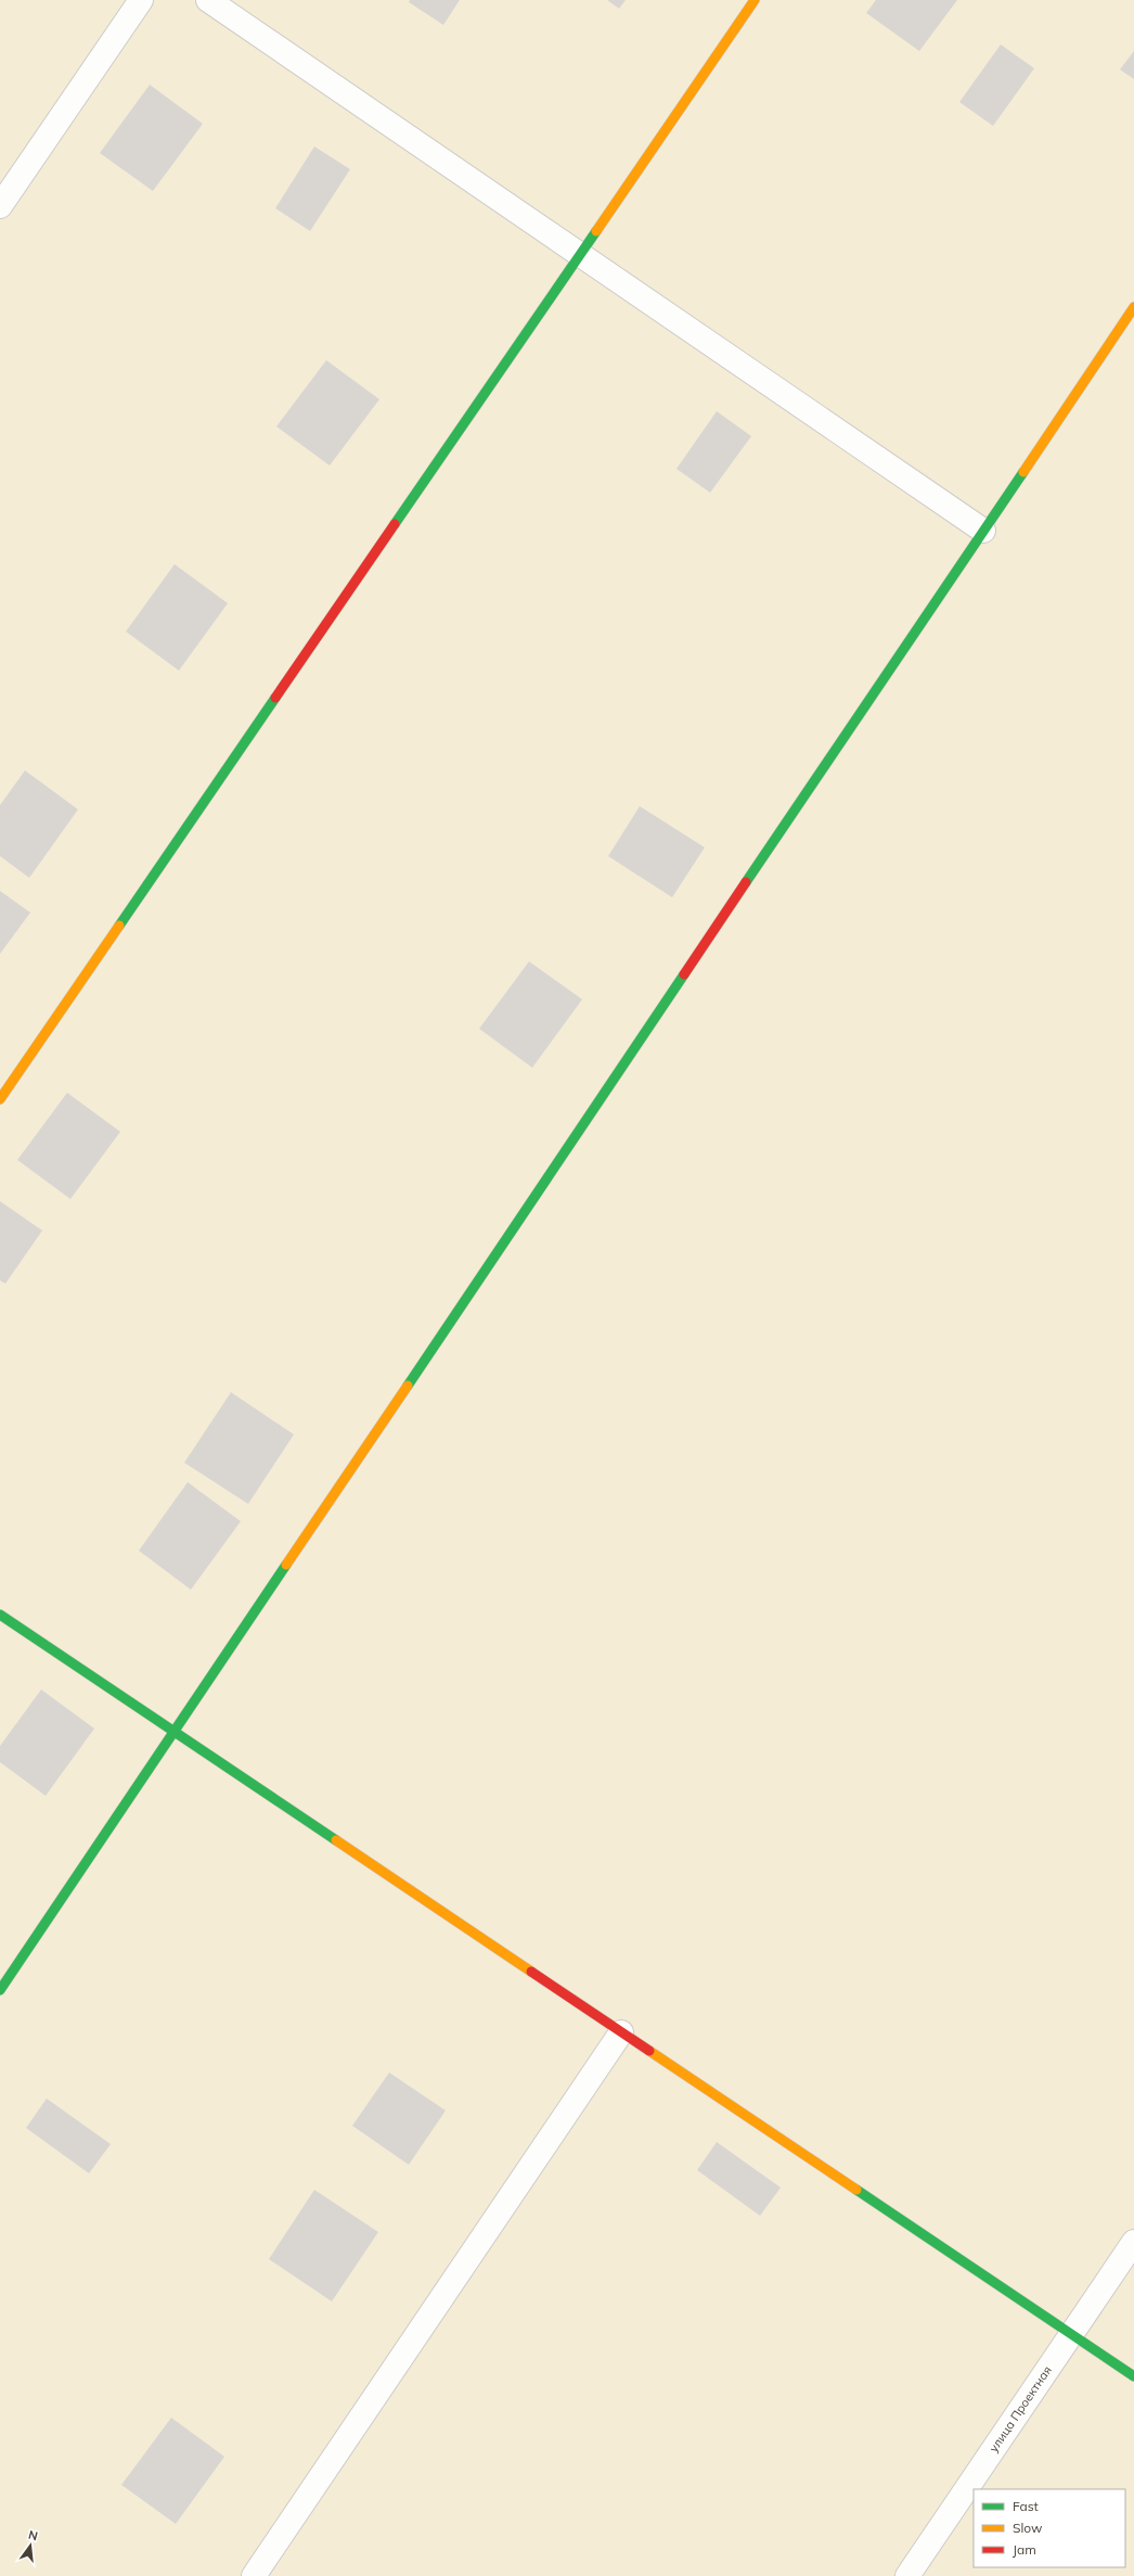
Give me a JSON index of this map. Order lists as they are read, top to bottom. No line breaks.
{"streets":{"street":["улица Проектная"]},"legend":["Fast","Slow","Jam"],"north":"top"}
